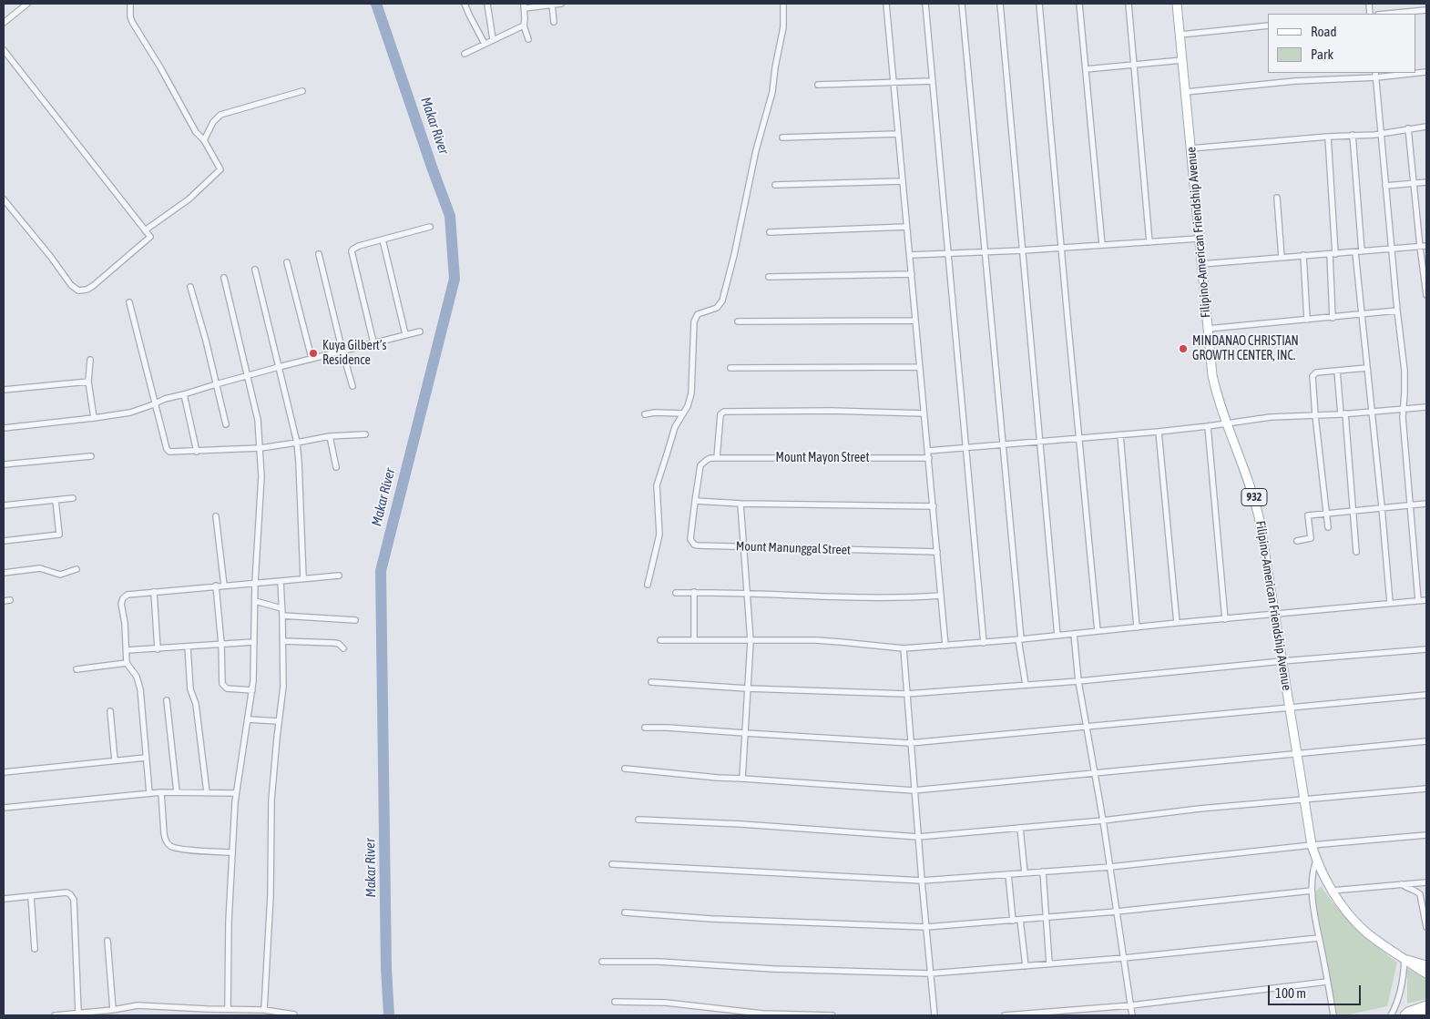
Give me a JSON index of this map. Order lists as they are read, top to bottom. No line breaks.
{"streets":{"main road":["Filipino-American Friendship Avenue","932"],"street":["Mount Mayon Street","Mount Manunggal Street"]},"water":["Makar River"],"places":["MINDANAO CHRISTIAN GROWTH CENTER, INC.","Kuya Gilbert’s Residence"],"legend":["Road","Park"],"scale_bar":"100 m"}
